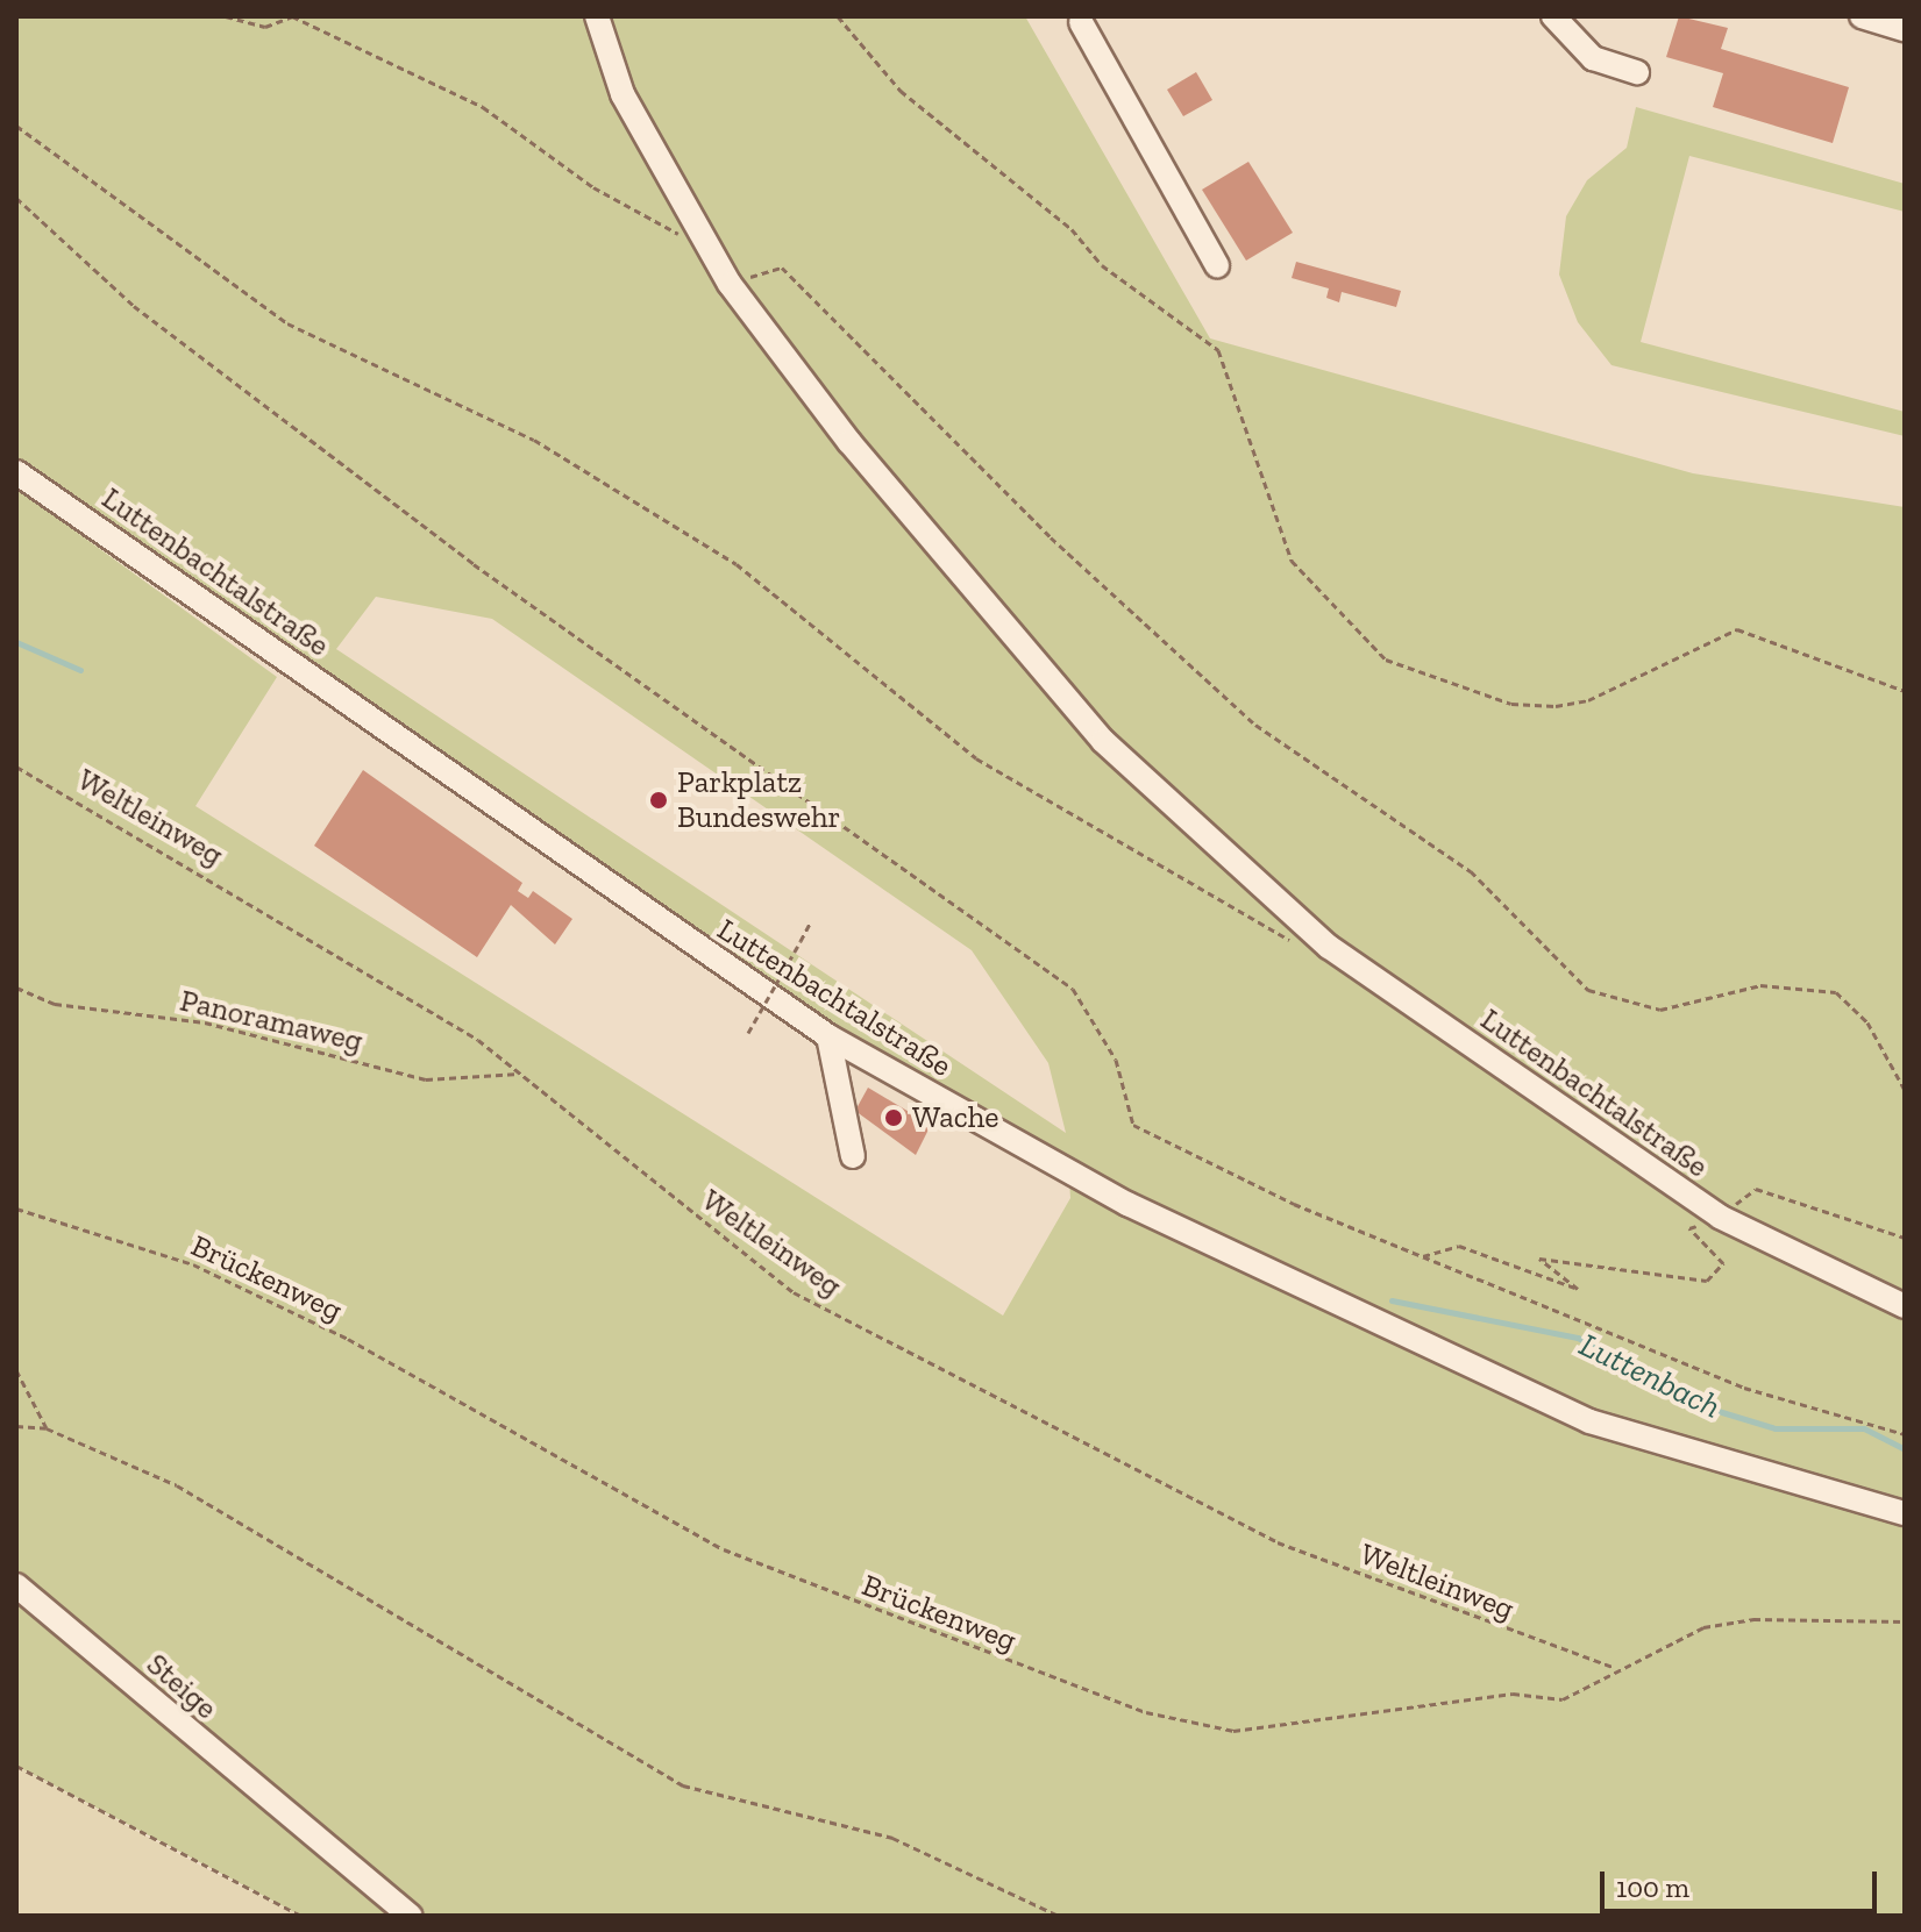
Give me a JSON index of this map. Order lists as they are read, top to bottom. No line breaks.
{"streets":{"street":["Luttenbachtalstraße","Steige"],"path":["Weltleinweg","Panoramaweg","Brückenweg"]},"crossings":[["Weltleinweg","Panoramaweg"],["Weltleinweg","Brückenweg"]],"water":["Luttenbach"],"places":["Parkplatz Bundeswehr","Wache"],"scale_bar":"100 m"}
